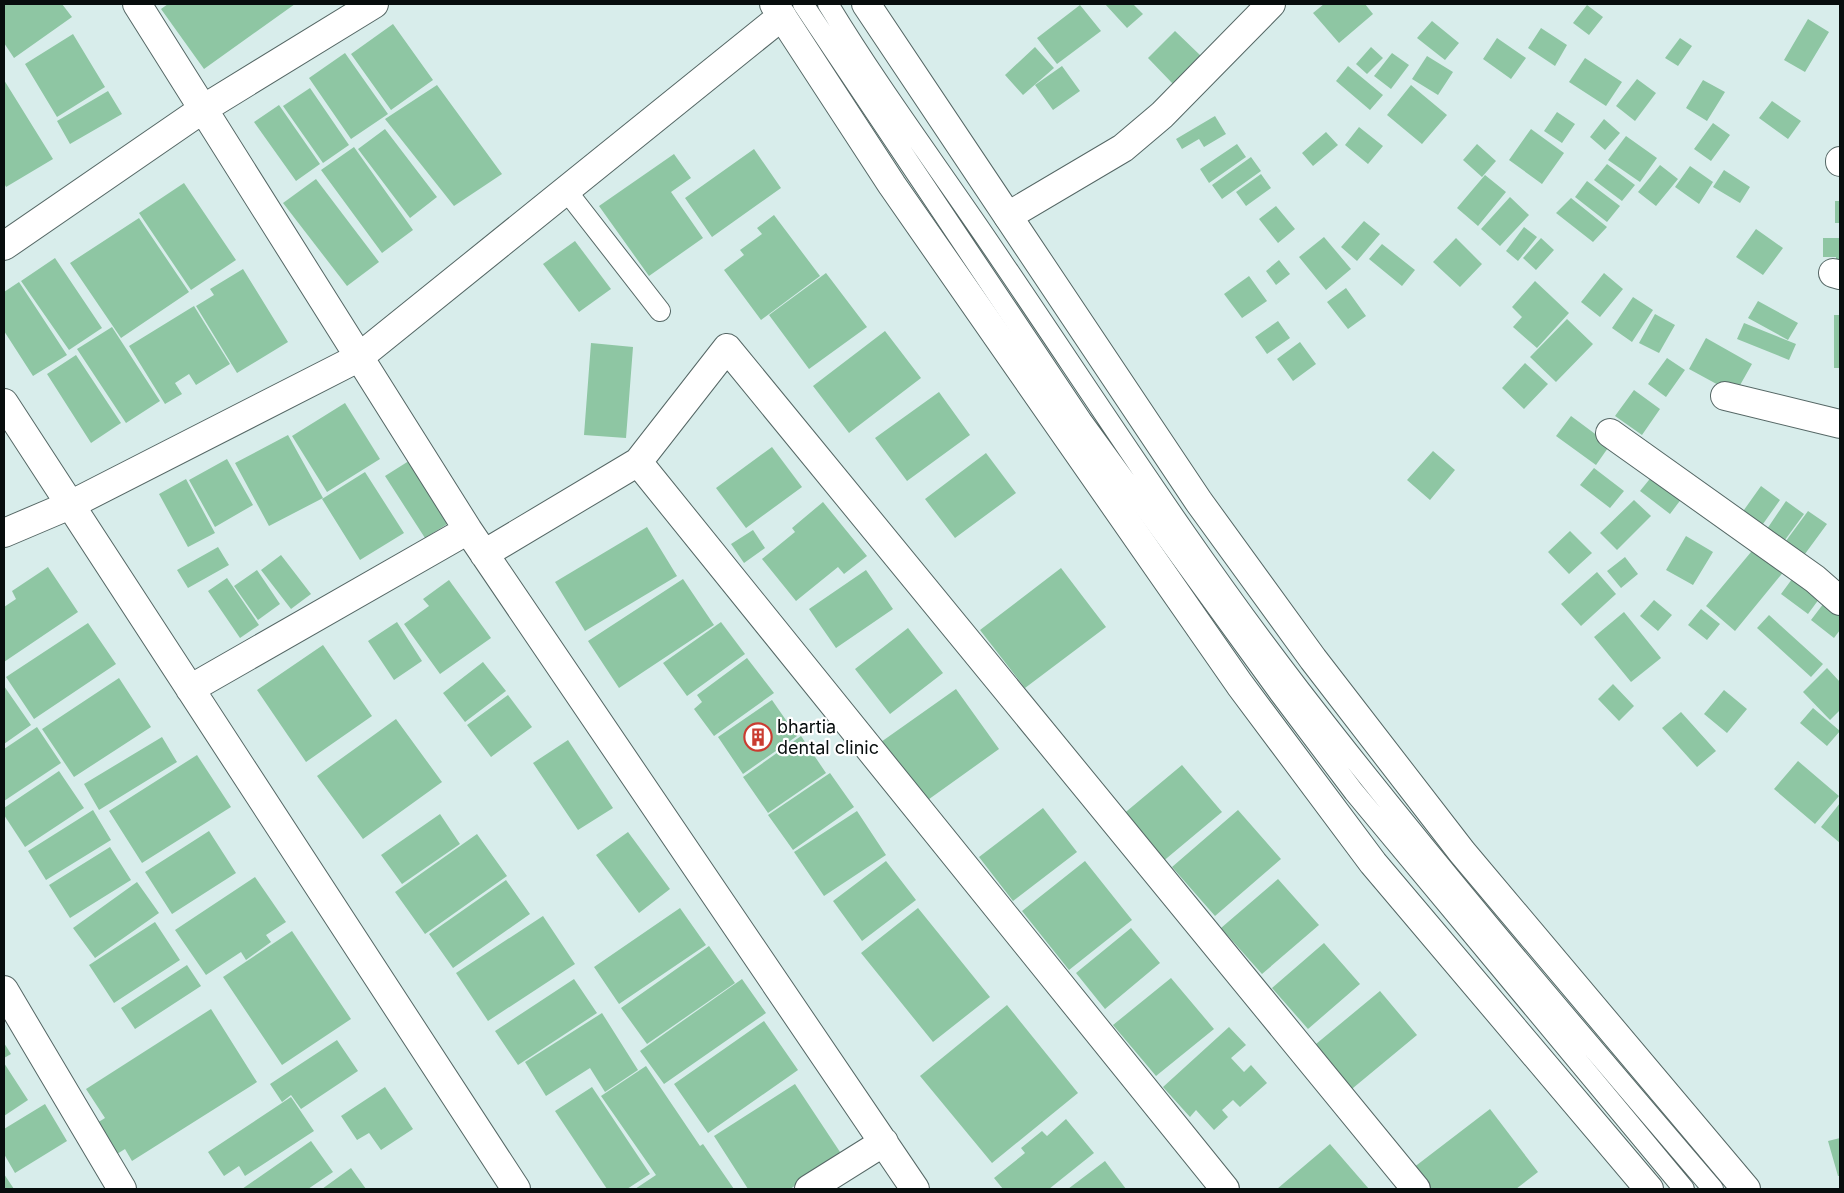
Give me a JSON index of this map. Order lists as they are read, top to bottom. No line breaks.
{"places":{"building":["bhartia dental clinic"]}}
